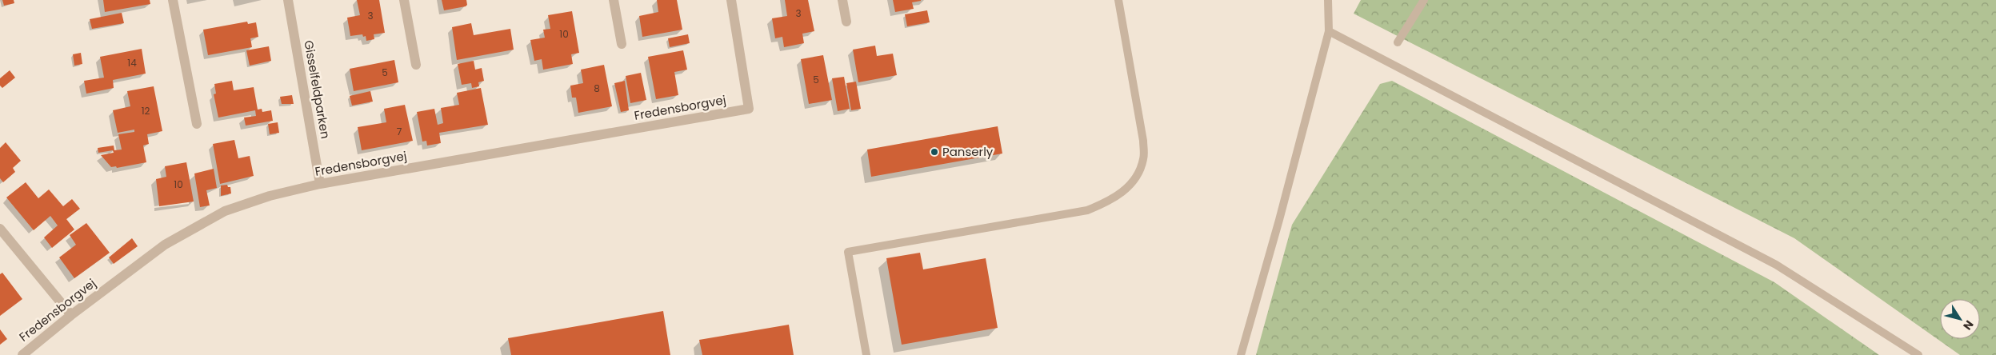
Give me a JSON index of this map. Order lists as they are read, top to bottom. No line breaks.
{"streets":{"street":["Gisselfeldparken","Fredensborgvej"]},"crossings":[["Gisselfeldparken","Fredensborgvej"]],"places":["Panserly"],"house_numbers":["3","3","10","14","5","5","8","12","7","10"],"north":"bottom right"}
